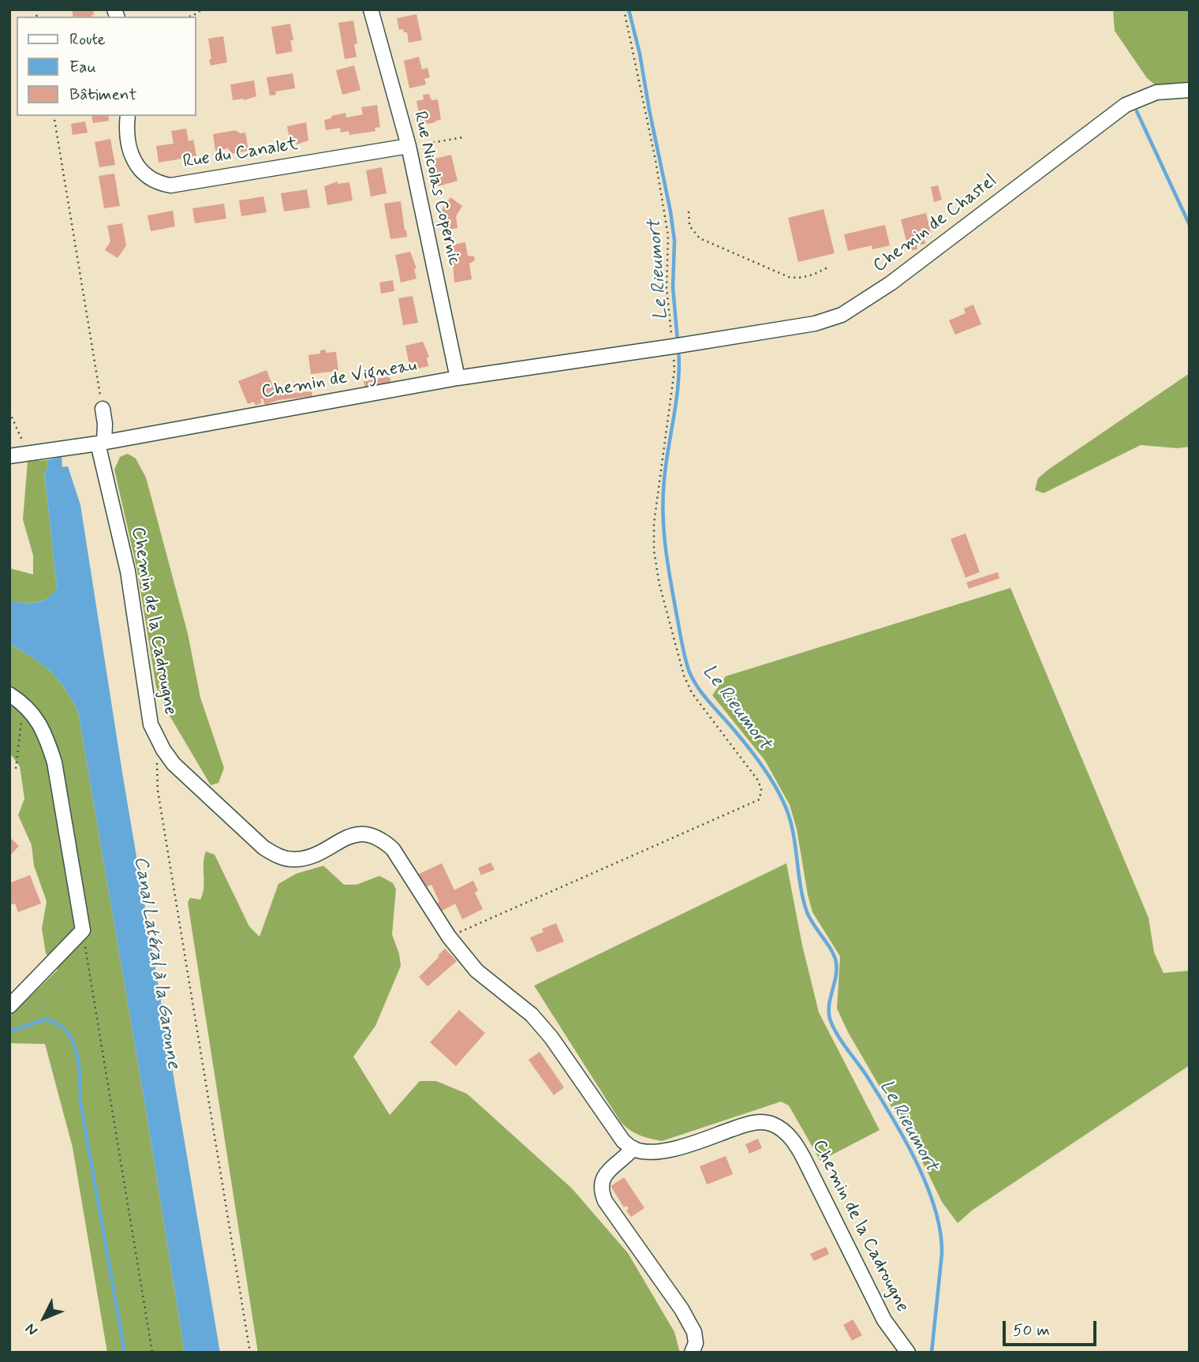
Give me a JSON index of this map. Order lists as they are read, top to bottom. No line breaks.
{"streets":{"street":["Rue du Canalet","Rue Nicolas Copernic","Chemin de Chastel","Chemin de Vigneau","Chemin de la Cadrougne"]},"crossings":[["Rue du Canalet","Rue Nicolas Copernic"],["Rue Nicolas Copernic","Chemin de Vigneau"],["Chemin de Chastel","Chemin de Vigneau"],["Chemin de Vigneau","Chemin de la Cadrougne"]],"water":["Le Rieumort","Canal Latéral à la Garonne"],"legend":["Route","Eau","Bâtiment"],"scale_bar":"50 m","north":"bottom left"}
